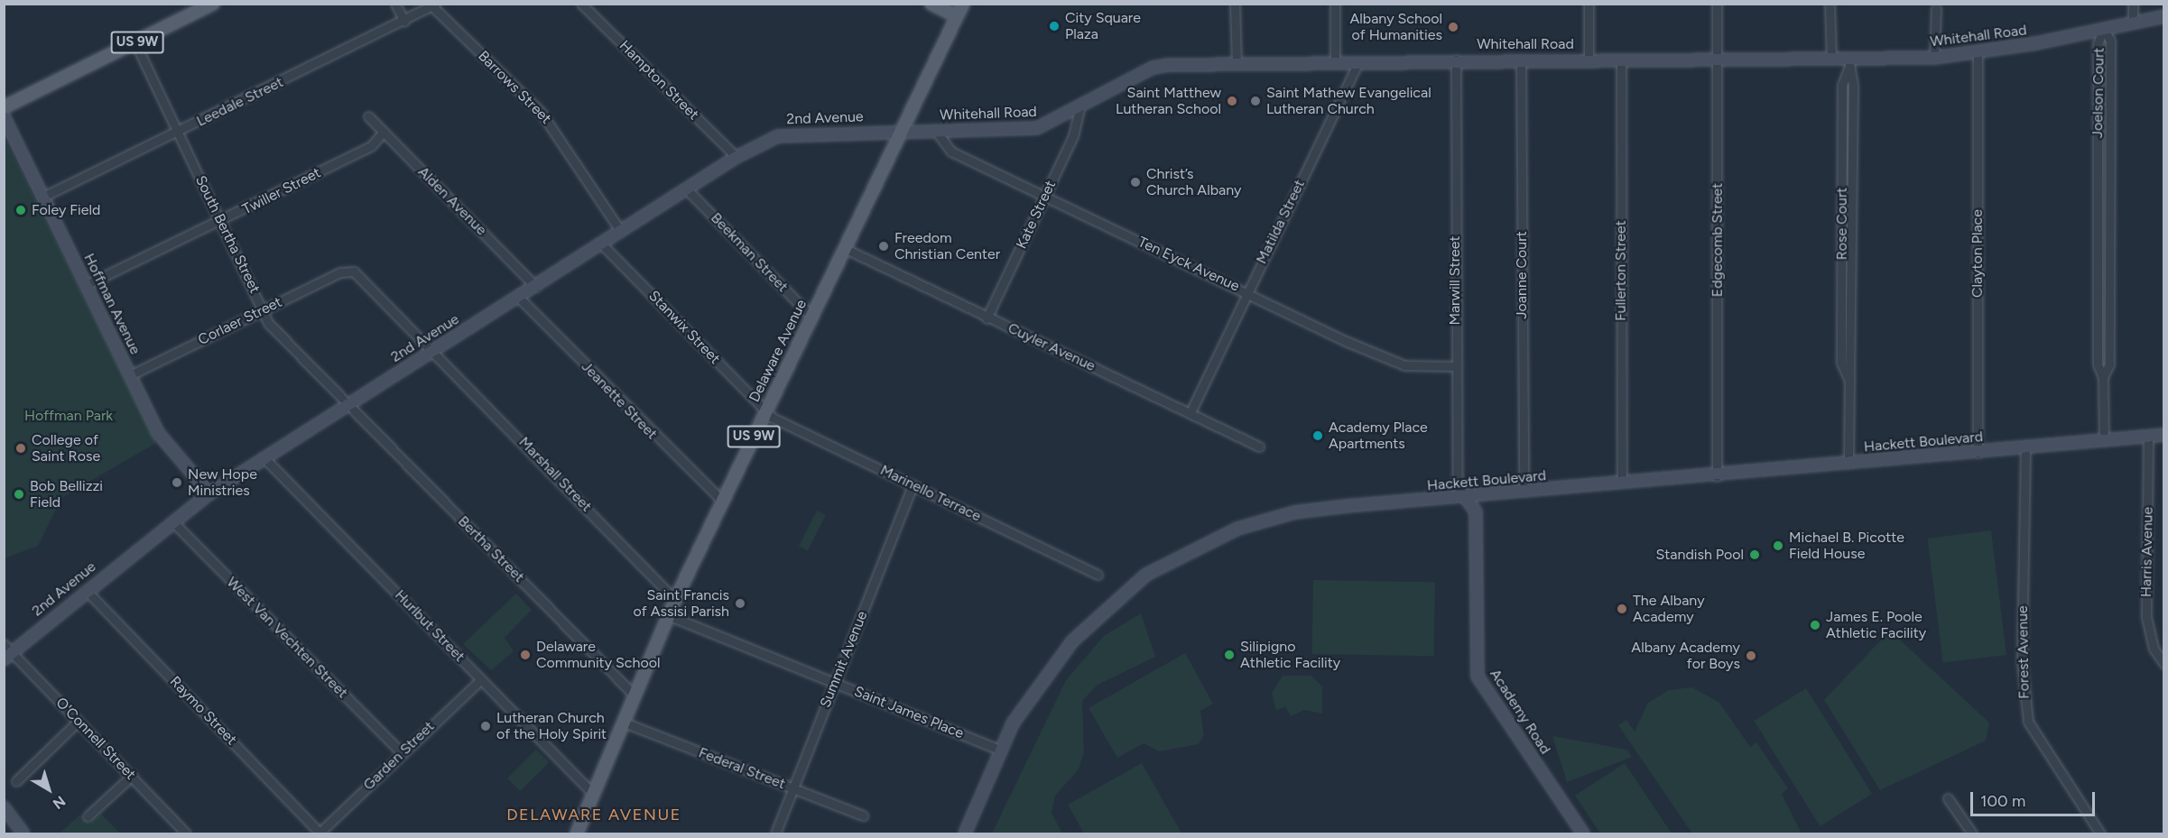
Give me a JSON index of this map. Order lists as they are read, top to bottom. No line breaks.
{"streets":{"main road":["US 9W","Delaware Avenue"],"street":["Whitehall Road","Hampton Street","Barrows Street","Joelson Court","Leedale Street","2nd Avenue","Twiller Street","Alden Avenue","Kate Street","Matilda Street","Rose Court","South Bertha Street","Edgecomb Street","Beekman Street","Clayton Place","Ten Eyck Avenue","Fullerton Street","Joanne Court","Marwill Street","Hoffman Avenue","Corlaer Street","Stanwix Street","Cuyler Avenue","Jeanette Street","Hackett Boulevard","Marshall Street","Marinello Terrace","Bertha Street","Harris Avenue","Hurlbut Street","West Van Vechten Street","Forest Avenue","Summit Avenue","Raymo Street","Academy Road","Saint James Place","O'Connell Street","Garden Street","Federal Street"]},"crossings":[["Whitehall Road","Joelson Court"],["Whitehall Road","2nd Avenue"],["Whitehall Road","Kate Street"],["Whitehall Road","Matilda Street"],["Whitehall Road","Rose Court"],["Whitehall Road","Edgecomb Street"],["Whitehall Road","Clayton Place"],["Whitehall Road","Ten Eyck Avenue"],["Whitehall Road","Fullerton Street"],["Whitehall Road","Joanne Court"],["Whitehall Road","Marwill Street"],["Whitehall Road","Delaware Avenue"],["US 9W","South Bertha Street"],["Hampton Street","2nd Avenue"],["Barrows Street","Leedale Street"],["Barrows Street","2nd Avenue"],["Joelson Court","Hackett Boulevard"],["Leedale Street","South Bertha Street"],["Leedale Street","Hoffman Avenue"],["2nd Avenue","Alden Avenue"],["2nd Avenue","South Bertha Street"],["2nd Avenue","Beekman Street"],["2nd Avenue","Hoffman Avenue"],["2nd Avenue","Stanwix Street"],["2nd Avenue","Delaware Avenue"],["2nd Avenue","Jeanette Street"],["2nd Avenue","Marshall Street"],["2nd Avenue","Bertha Street"],["2nd Avenue","Hurlbut Street"],["2nd Avenue","West Van Vechten Street"],["2nd Avenue","Raymo Street"],["2nd Avenue","O'Connell Street"],["Twiller Street","Alden Avenue"],["Twiller Street","South Bertha Street"],["Twiller Street","Hoffman Avenue"],["Kate Street","Ten Eyck Avenue"],["Kate Street","Cuyler Avenue"],["Matilda Street","Ten Eyck Avenue"],["Matilda Street","Cuyler Avenue"],["Rose Court","Hackett Boulevard"],["South Bertha Street","Corlaer Street"],["South Bertha Street","Bertha Street"],["Edgecomb Street","Hackett Boulevard"],["Beekman Street","Delaware Avenue"],["Clayton Place","Hackett Boulevard"],["Ten Eyck Avenue","Marwill Street"],["Fullerton Street","Hackett Boulevard"],["Joanne Court","Hackett Boulevard"],["Marwill Street","Hackett Boulevard"],["Marwill Street","Academy Road"],["Hoffman Avenue","Corlaer Street"],["Corlaer Street","Marshall Street"],["Stanwix Street","Delaware Avenue"],["Stanwix Street","Marinello Terrace"],["Cuyler Avenue","Delaware Avenue"],["Delaware Avenue","Jeanette Street"],["Delaware Avenue","Marshall Street"],["Delaware Avenue","Marinello Terrace"],["Delaware Avenue","Bertha Street"],["Delaware Avenue","Hurlbut Street"],["Delaware Avenue","Saint James Place"],["Delaware Avenue","Federal Street"],["Hackett Boulevard","Harris Avenue"],["Hackett Boulevard","Forest Avenue"],["Hackett Boulevard","Academy Road"],["Hackett Boulevard","Saint James Place"],["Marinello Terrace","Summit Avenue"],["Hurlbut Street","Garden Street"],["West Van Vechten Street","Garden Street"],["Summit Avenue","Saint James Place"],["Summit Avenue","Federal Street"],["Raymo Street","Garden Street"]],"districts":["DELAWARE AVENUE"],"parks":["Hoffman Park"],"places":["City Square Plaza","Albany School of Humanities","Saint Matthew Lutheran School","Saint Mathew Evangelical Lutheran Church","Christ’s Church Albany","Foley Field","Freedom Christian Center","Academy Place Apartments","College of Saint Rose","New Hope Ministries","Bob Bellizzi Field","Michael B. Picotte Field House","Standish Pool","Saint Francis of Assisi Parish","The Albany Academy","James E. Poole Athletic Facility","Delaware Community School","Silipigno Athletic Facility","Albany Academy for Boys","Lutheran Church of the Holy Spirit"],"scale_bar":"100 m","north":"bottom right"}
